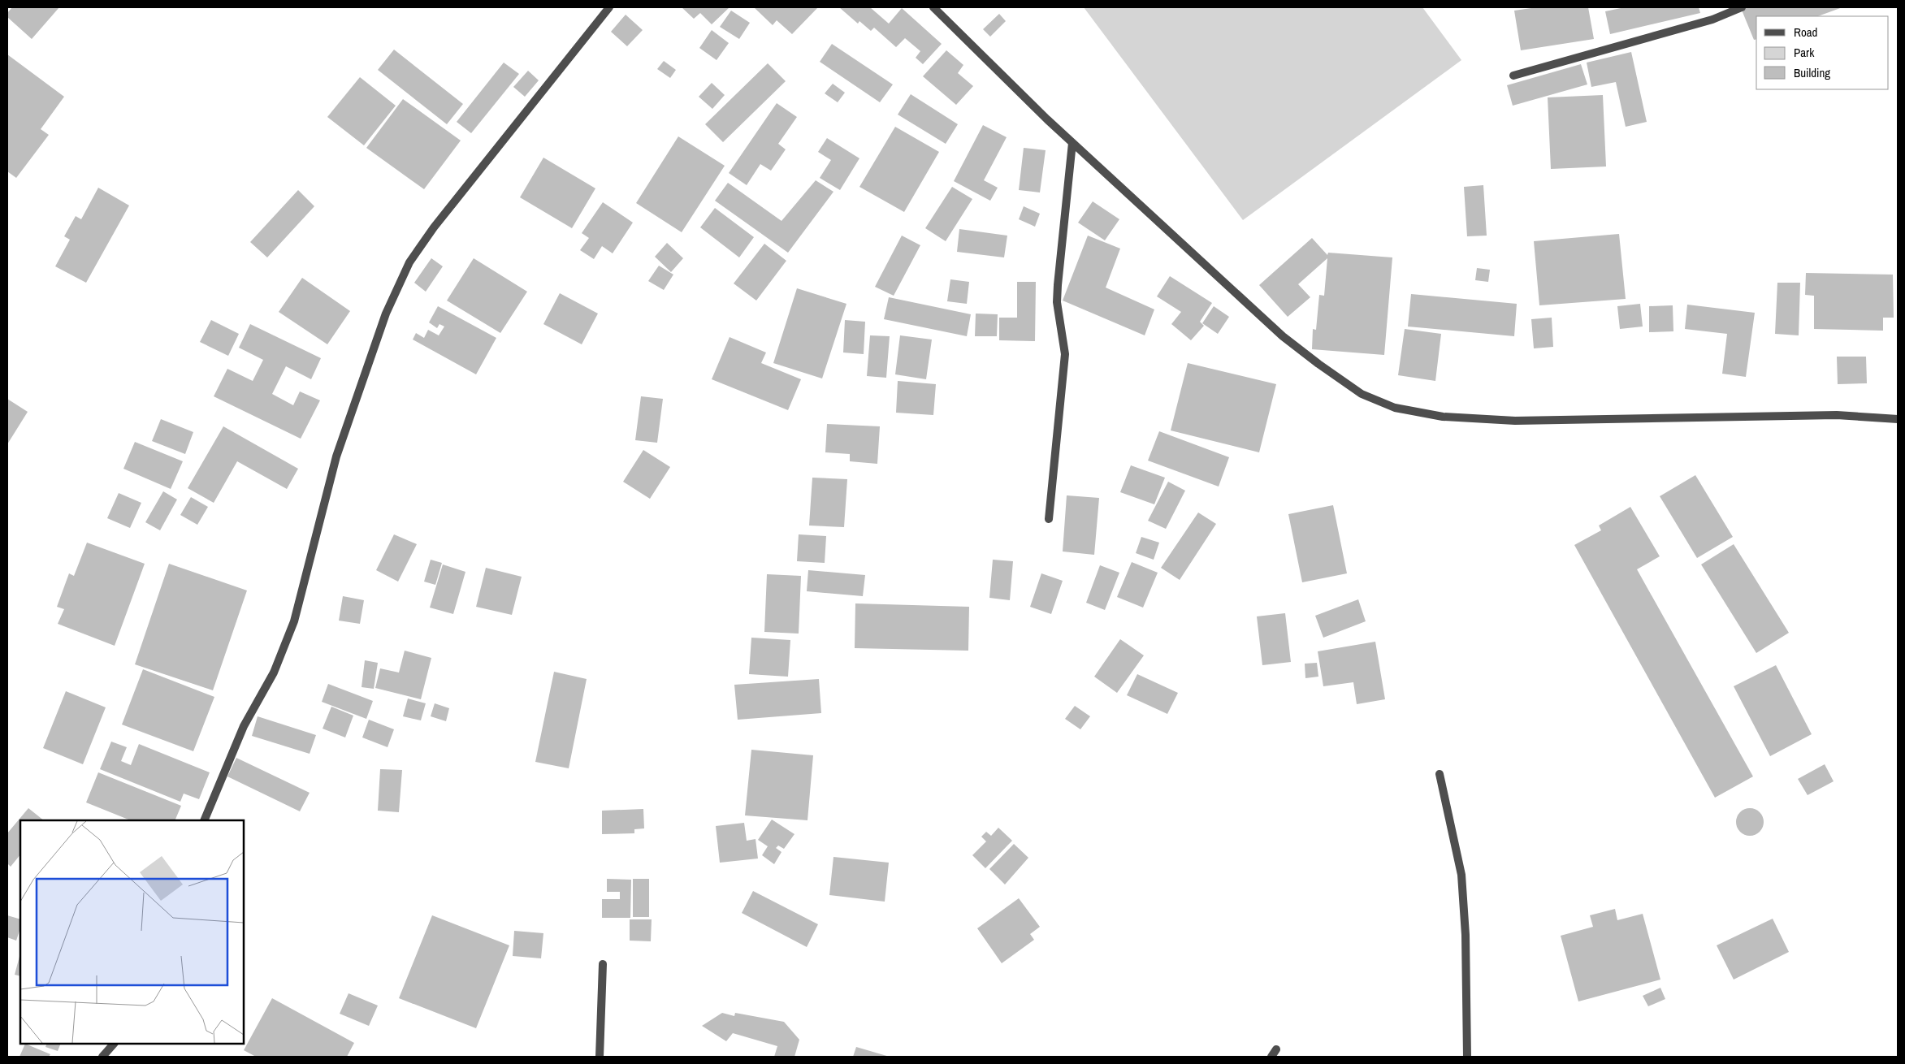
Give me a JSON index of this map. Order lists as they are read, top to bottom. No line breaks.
{"legend":["Road","Park","Building"]}
